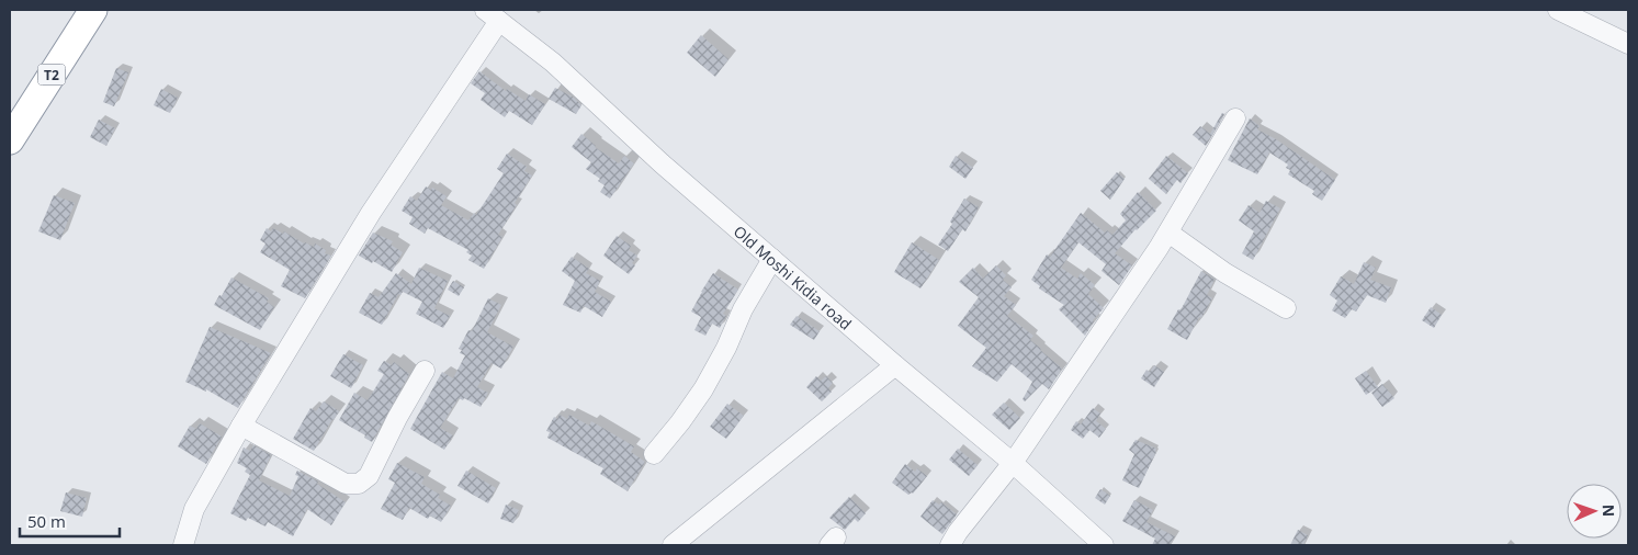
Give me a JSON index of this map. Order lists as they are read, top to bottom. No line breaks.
{"streets":{"highway":["T2"],"street":["Old Moshi Kidia road"]},"scale_bar":"50 m","north":"right"}
